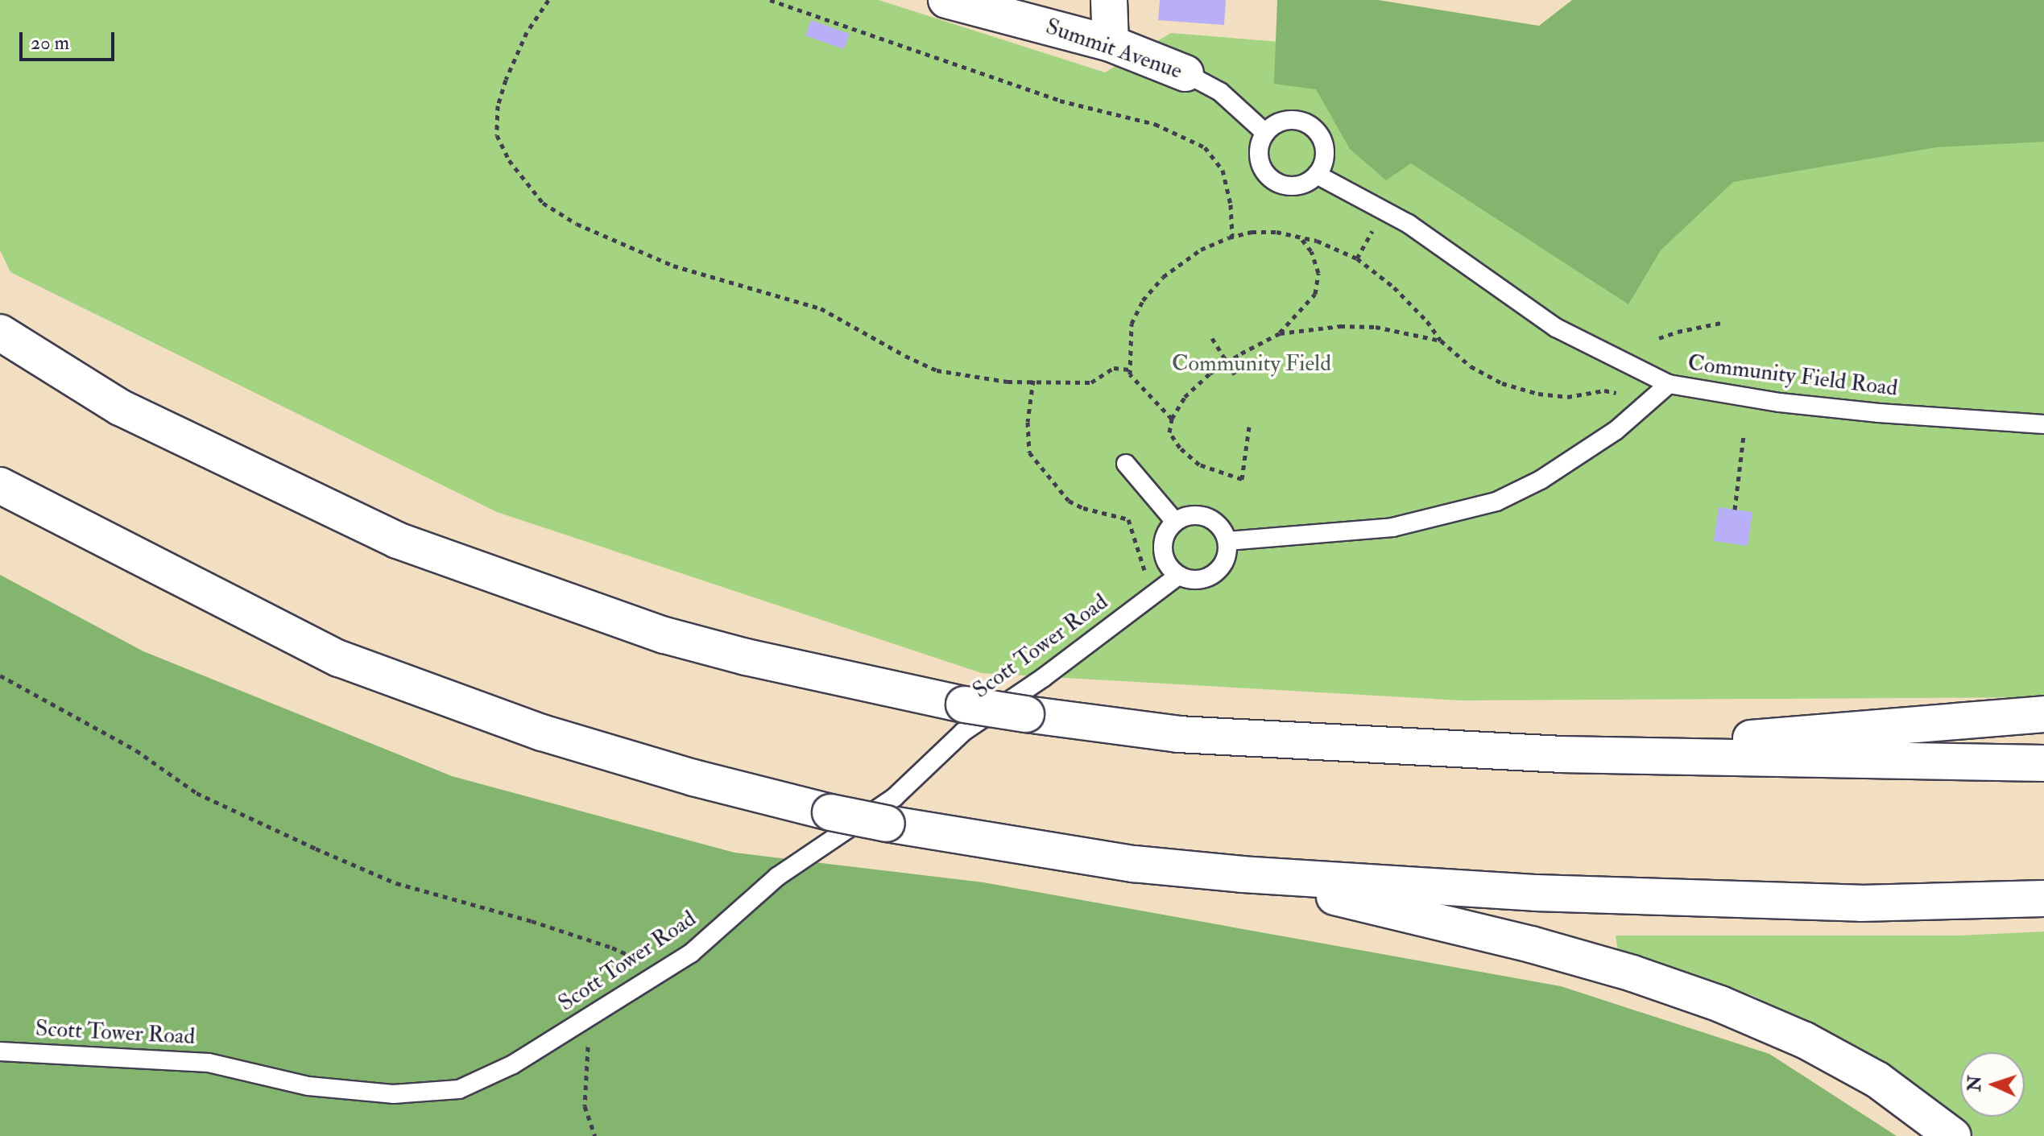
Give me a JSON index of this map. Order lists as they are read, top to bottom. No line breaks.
{"streets":{"main road":["Summit Avenue"],"lane":["Community Field Road","Scott Tower Road"]},"crossings":[["Community Field Road","Scott Tower Road"]],"parks":["Community Field"],"scale_bar":"20 m","north":"left"}
